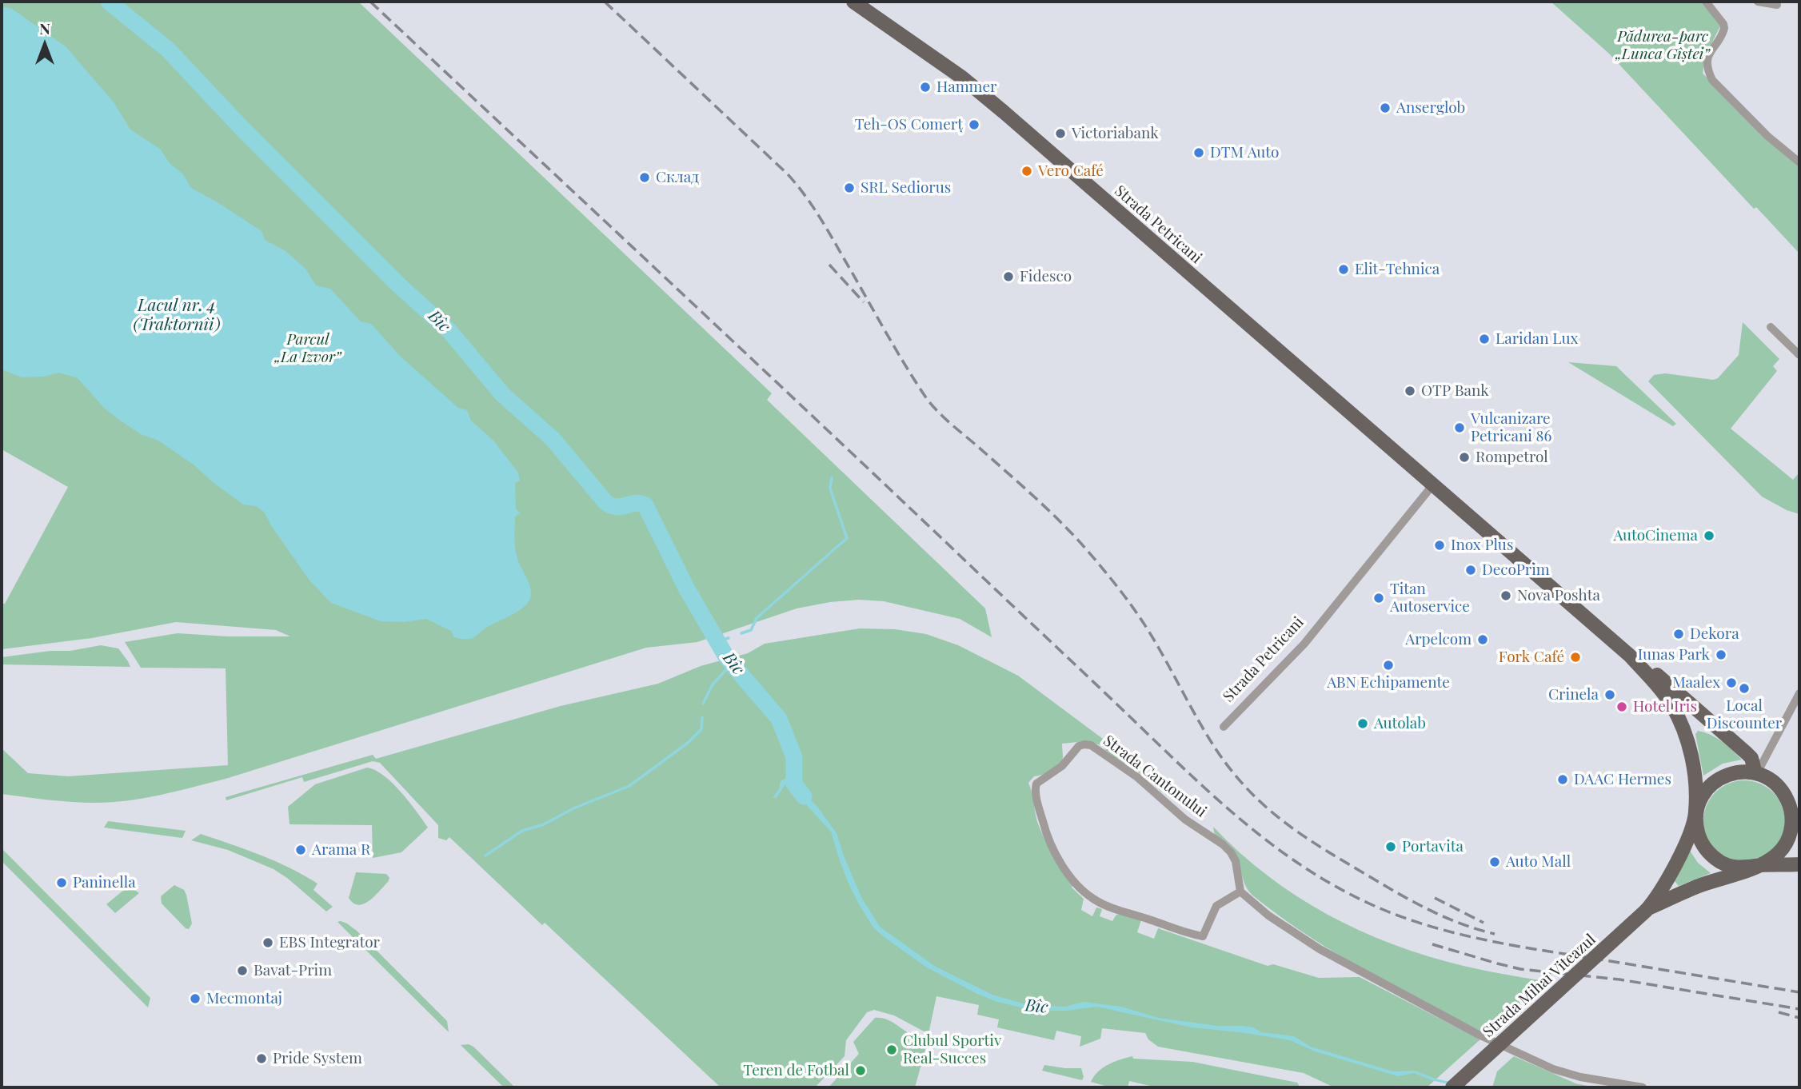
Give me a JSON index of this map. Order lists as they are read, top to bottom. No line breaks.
{"streets":{"main road":["Strada Petricani","Strada Mihai Viteazul"],"street":["Strada Cantonului"]},"crossings":[["Strada Petricani","Strada Mihai Viteazul"]],"water":["Lacul nr. 4 (Traktornîi)","Bîc"],"parks":["Pădurea-parc „Lunca Gîștei”","Parcul „La Izvor”"],"places":["Hammer","Anserglob","Teh-OS Comerț","Victoriabank","DTM Auto","Vero Café","Склад","SRL Sediorus","Elit-Tehnica","Fidesco","Laridan Lux","OTP Bank","Vulcanizare Petricani 86","Rompetrol","AutoCinema","Inox Plus","DecoPrim","Nova Poshta","Titan Autoservice","Dekora","Arpelcom","Iunas Park","Fork Café","ABN Echipamente","Maalex","Local Discounter","Crinela","Hotel Iris","Autolab","DAAC Hermes","Portavita","Arama R","Auto Mall","Paninella","EBS Integrator","Bavat-Prim","Mecmontaj","Clubul Sportiv Real-Succes","Pride System","Teren de Fotbal"],"north":"top"}
